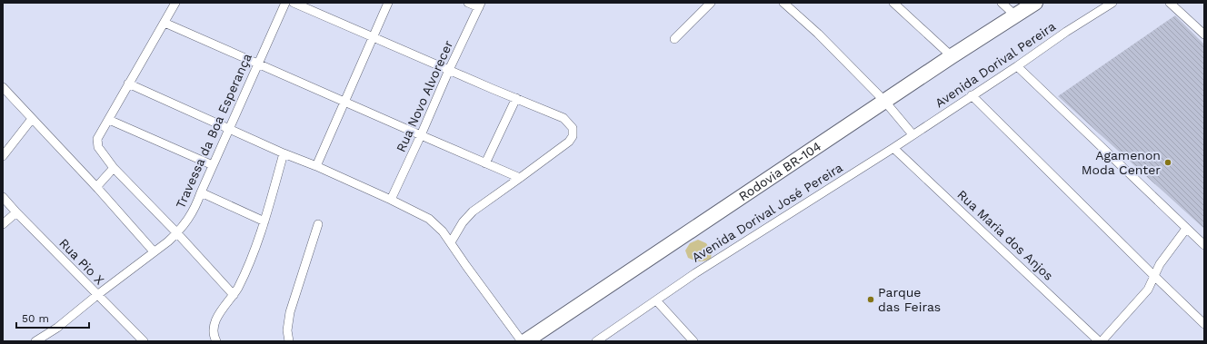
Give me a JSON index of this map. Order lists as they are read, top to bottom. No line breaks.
{"streets":{"highway":["Rodovia BR-104"],"street":["Avenida Dorival Pereira","Rua Novo Alvorecer","Travessa da Boa Esperança","Avenida Dorival José Pereira","Rua Maria dos Anjos","Rua Pio X"]},"crossings":[["Avenida Dorival Pereira","Avenida Dorival José Pereira"],["Avenida Dorival Pereira","Rua Maria dos Anjos"],["Travessa da Boa Esperança","Rua Pio X"],["Avenida Dorival José Pereira","Rua Maria dos Anjos"]],"places":["Agamenon Moda Center","Parque das Feiras"],"scale_bar":"50 m"}
